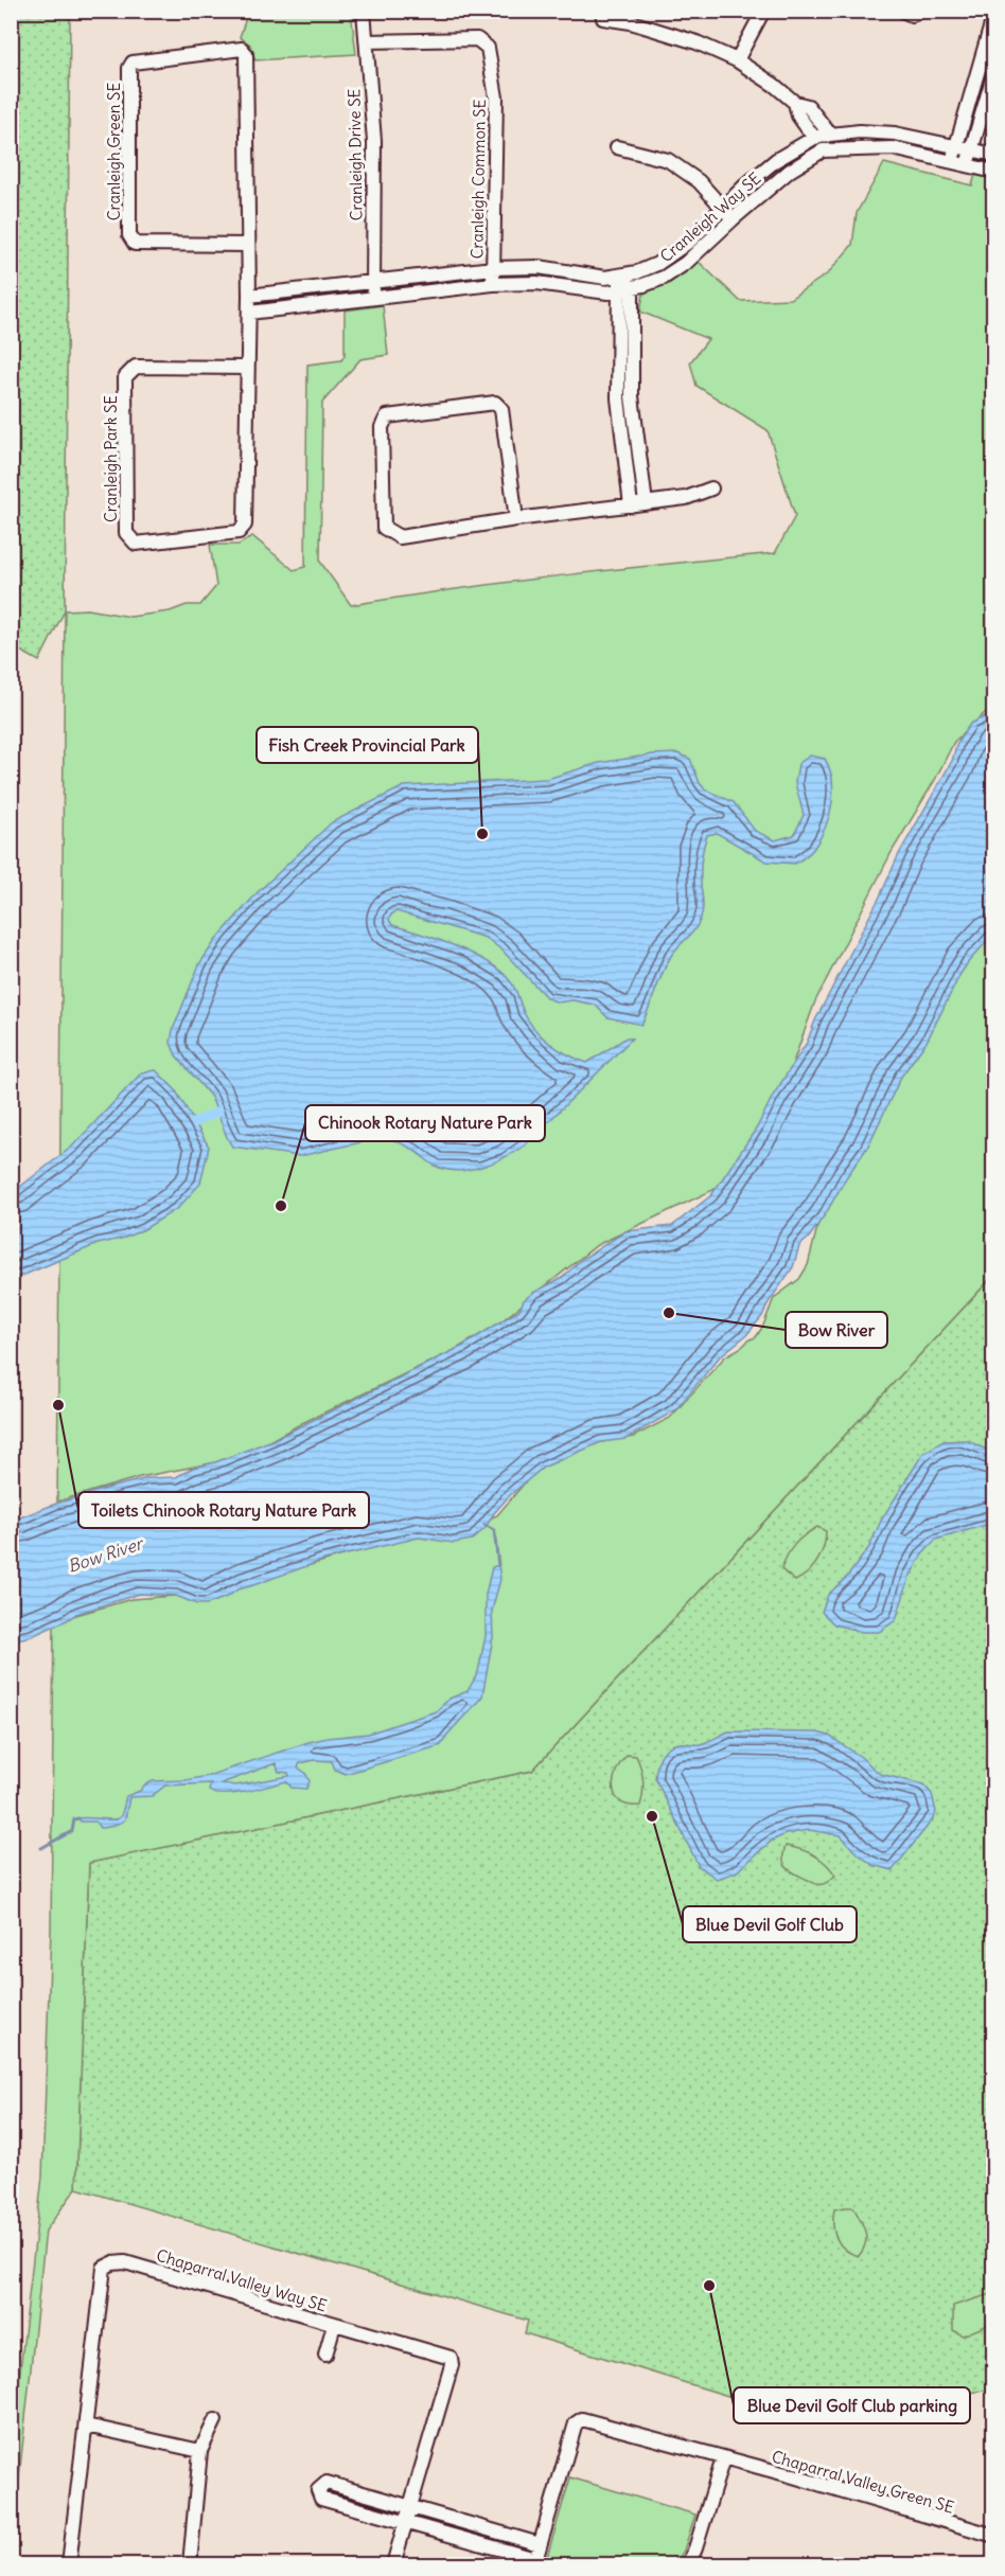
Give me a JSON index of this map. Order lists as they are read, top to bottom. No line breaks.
{"streets":{"street":["Cranleigh Green SE","Cranleigh Drive SE","Cranleigh Common SE","Cranleigh Way SE","Cranleigh Park SE","Chaparral Valley Way SE","Chaparral Valley Green SE"]},"crossings":[["Cranleigh Green SE","Cranleigh Way SE"],["Cranleigh Green SE","Cranleigh Park SE"],["Cranleigh Drive SE","Cranleigh Common SE"],["Cranleigh Drive SE","Cranleigh Way SE"],["Cranleigh Common SE","Cranleigh Way SE"],["Cranleigh Way SE","Cranleigh Park SE"]],"water":["Bow River"],"places":["Fish Creek Provincial Park","Chinook Rotary Nature Park","Bow River","Toilets Chinook Rotary Nature Park","Blue Devil Golf Club","Blue Devil Golf Club parking"]}
